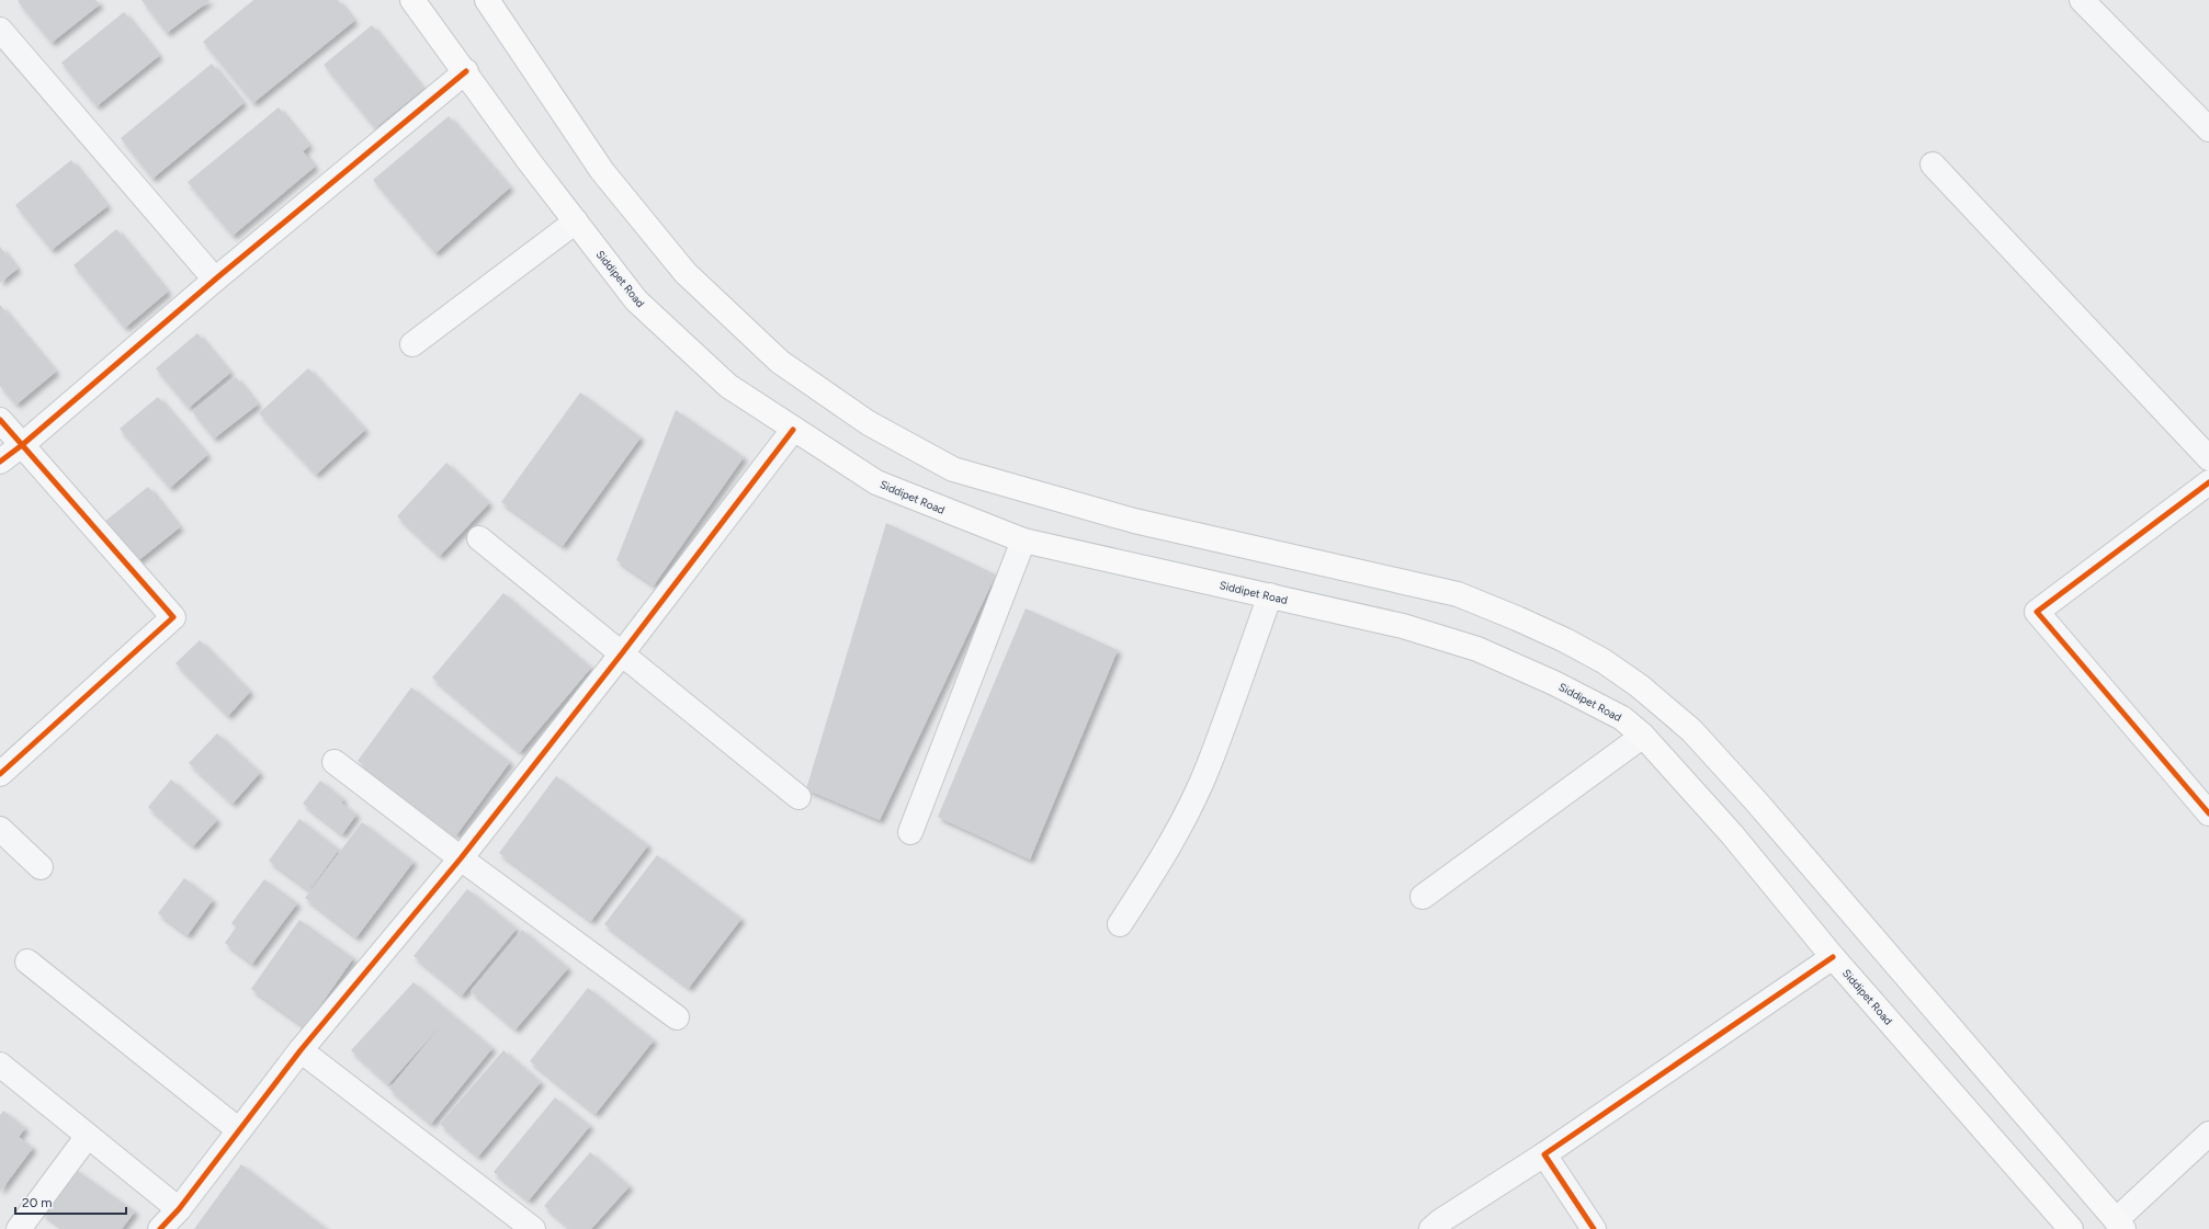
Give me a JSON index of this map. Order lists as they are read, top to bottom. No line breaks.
{"streets":{"main road":["Siddipet Road"]},"scale_bar":"20 m"}
